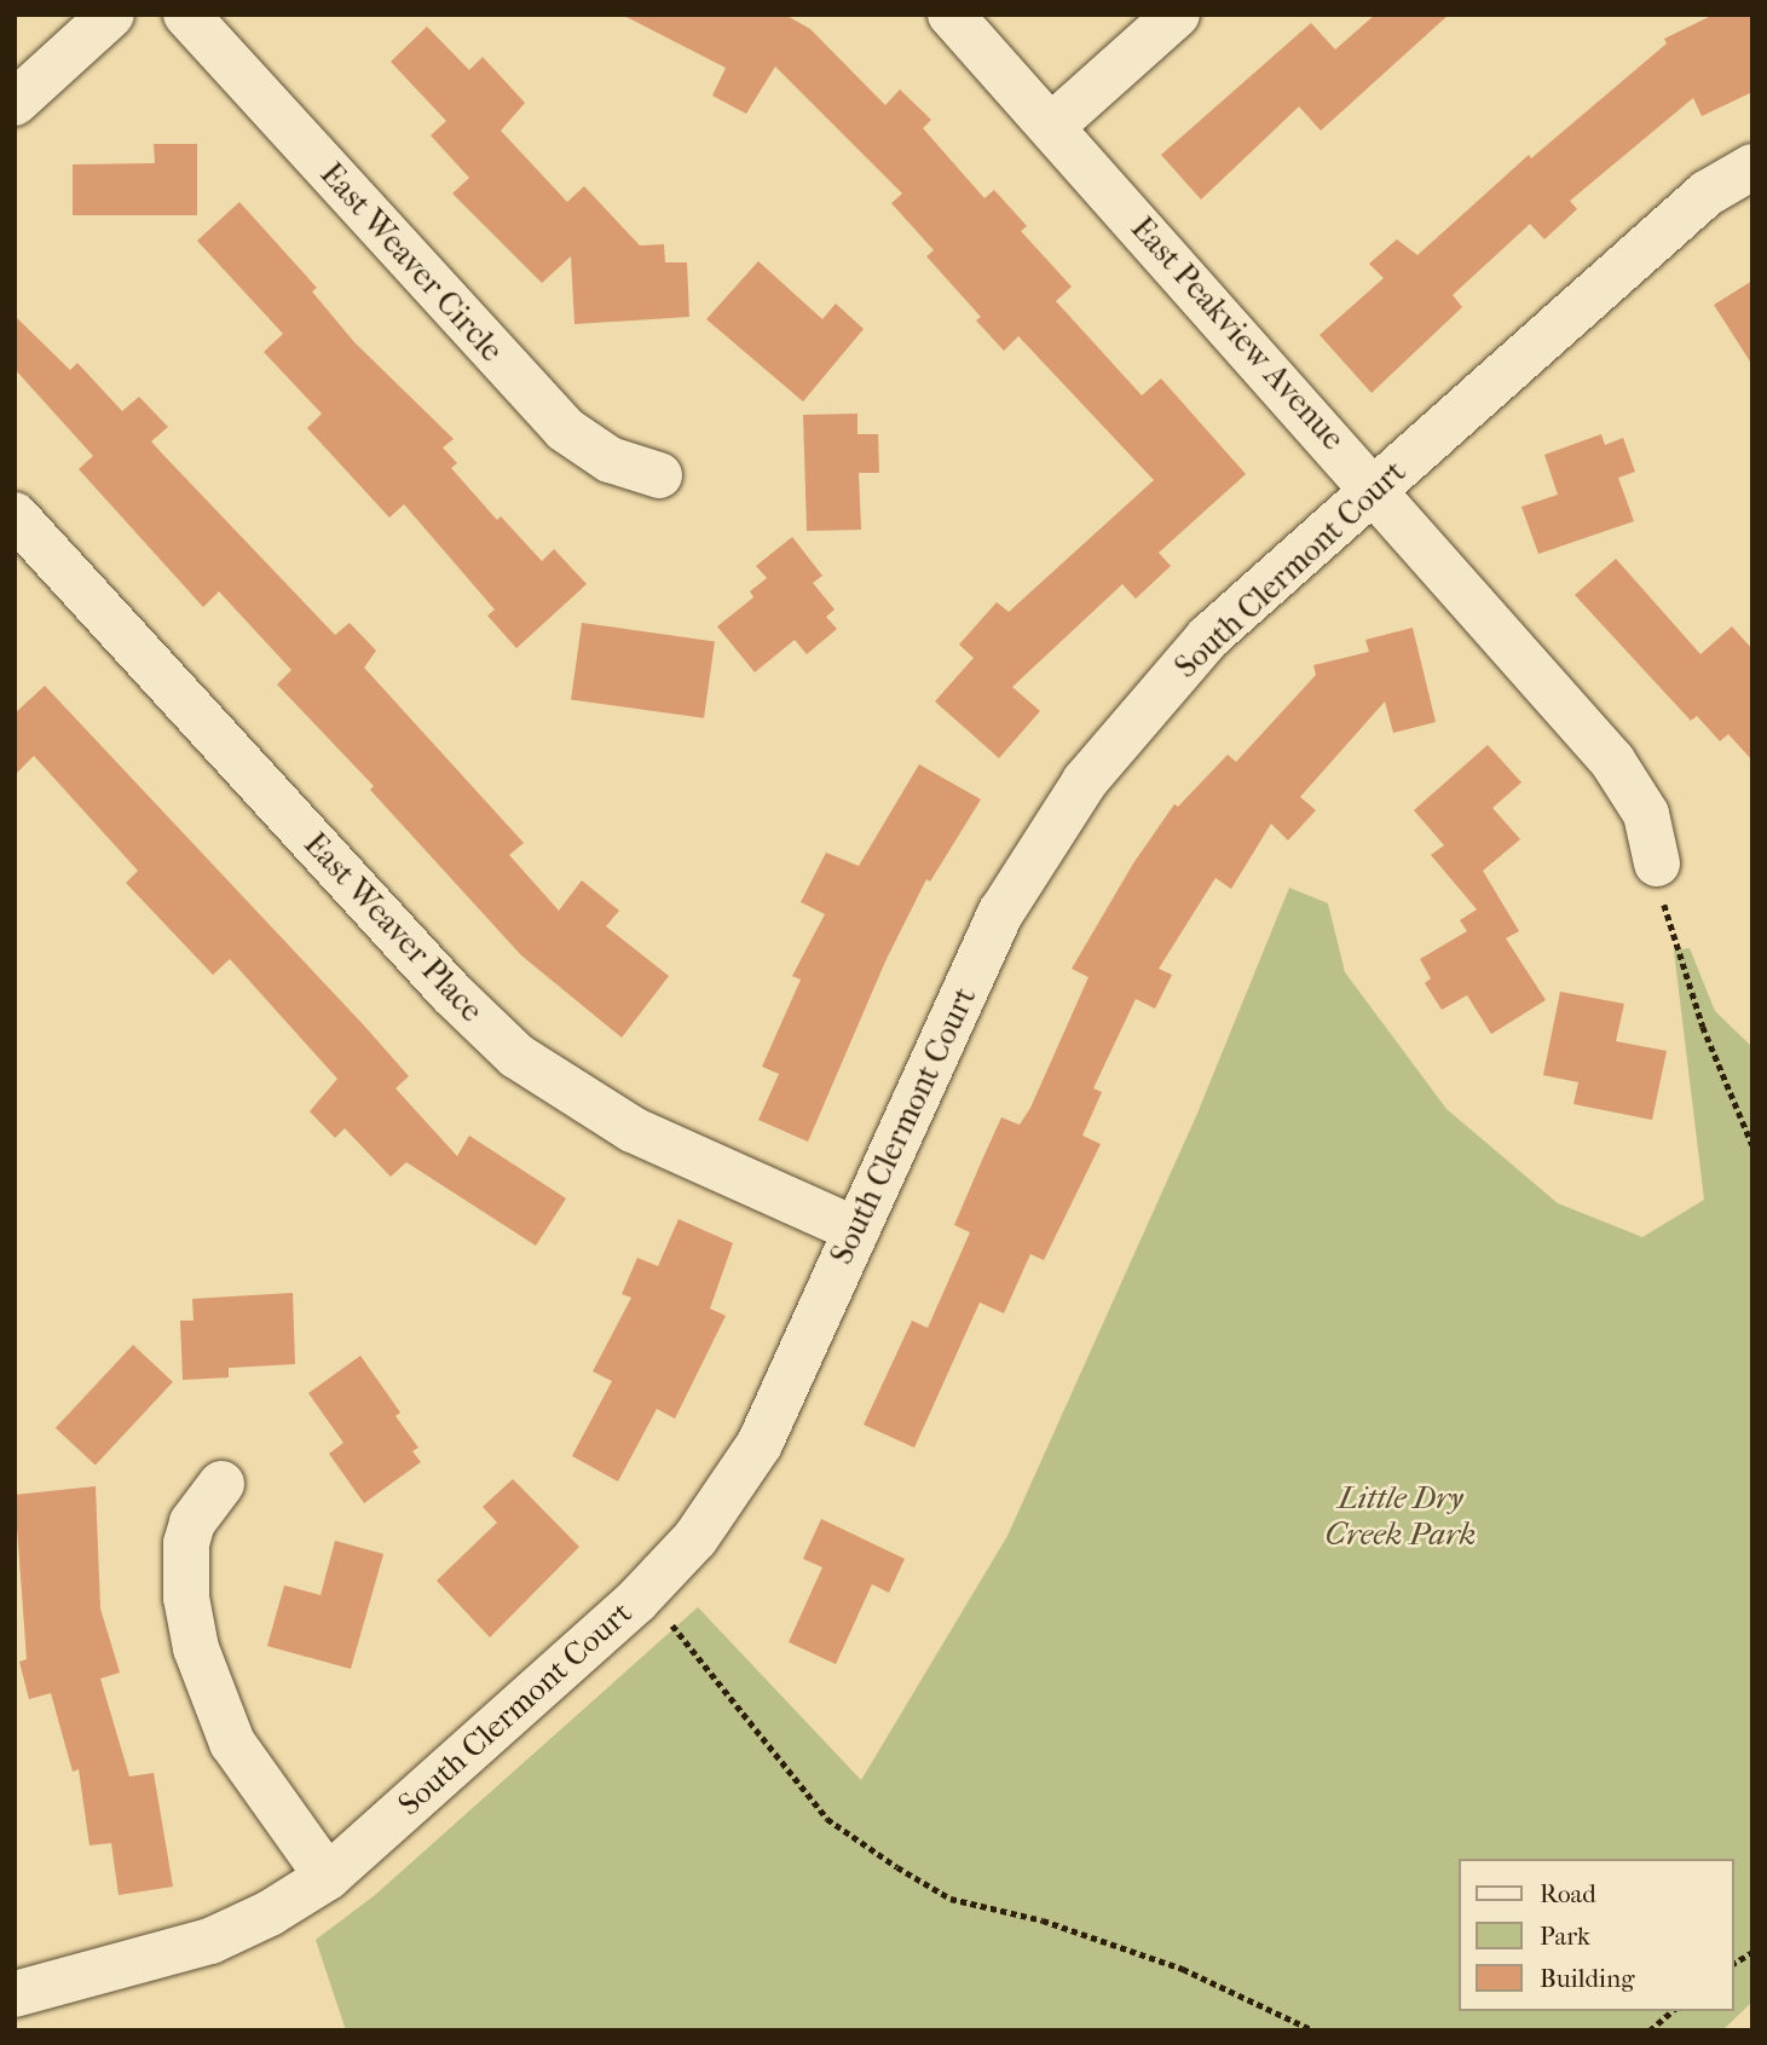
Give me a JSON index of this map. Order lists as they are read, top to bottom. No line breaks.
{"streets":{"street":["East Weaver Circle","East Peakview Avenue","South Clermont Court","East Weaver Place"]},"crossings":[["East Peakview Avenue","South Clermont Court"],["South Clermont Court","East Weaver Place"]],"parks":["Little Dry Creek Park"],"legend":["Road","Park","Building"]}
